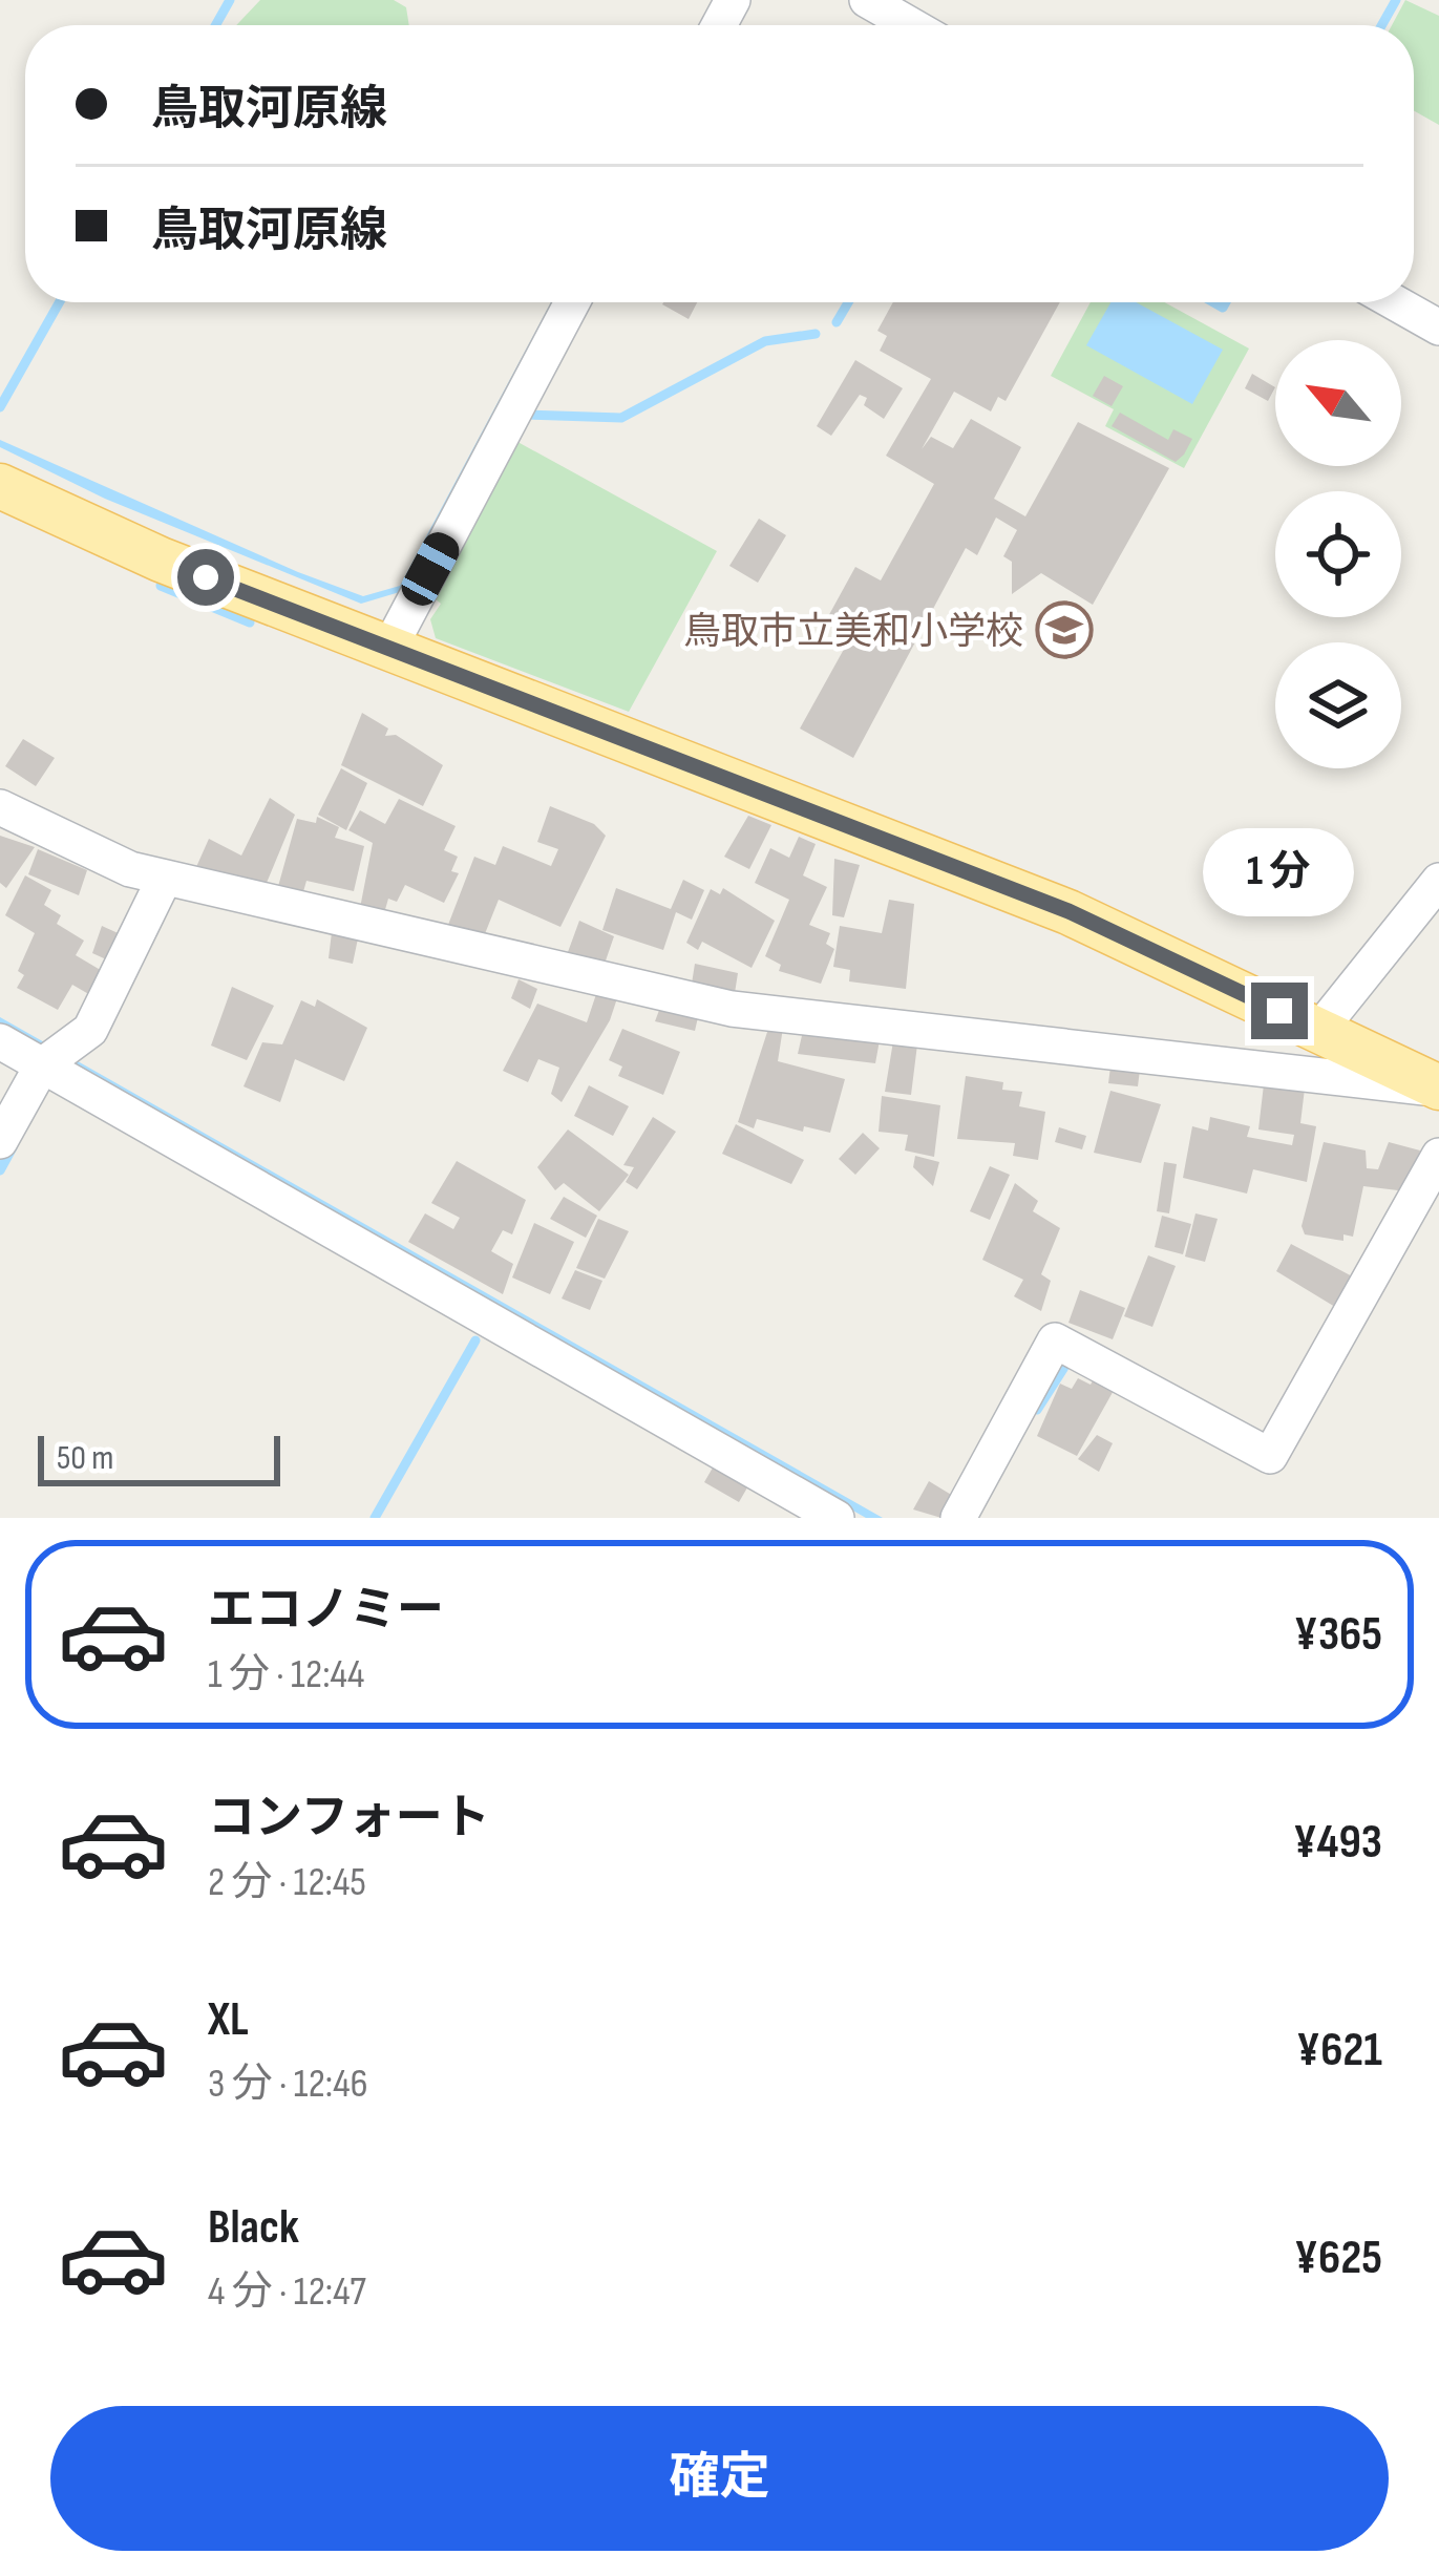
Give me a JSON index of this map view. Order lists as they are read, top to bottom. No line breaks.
{"places":{"school or university":["鳥取市立美和小学校"]},"scale_bar":"50 m","north":"top left","page":{"banner":["鳥取河原線","鳥取河原線"],"bubble":"1 分","scale":"50 m","list":[{"name":"エコノミー","note":"1 分 · 12:44","value":"¥365"},{"name":"コンフォート","note":"2 分 · 12:45","value":"¥493"},{"name":"XL","note":"3 分 · 12:46","value":"¥621"},{"name":"Black","note":"4 分 · 12:47","value":"¥625"}],"buttons":"確定"}}
